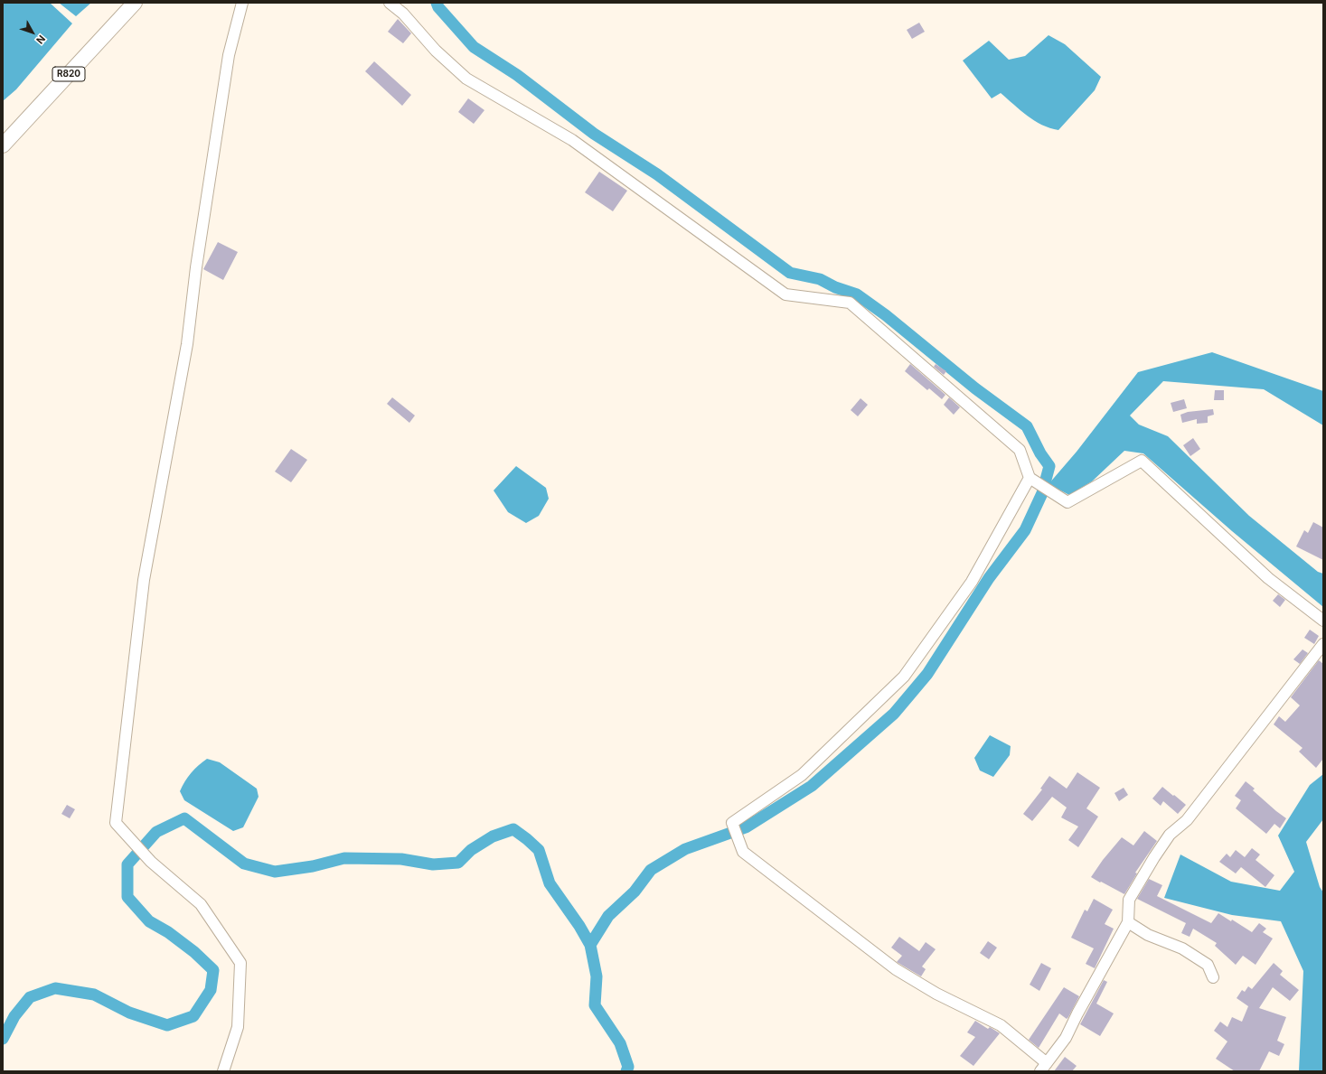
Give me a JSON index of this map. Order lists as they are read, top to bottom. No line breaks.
{"streets":{"main road":["R820"]},"north":"bottom right"}
